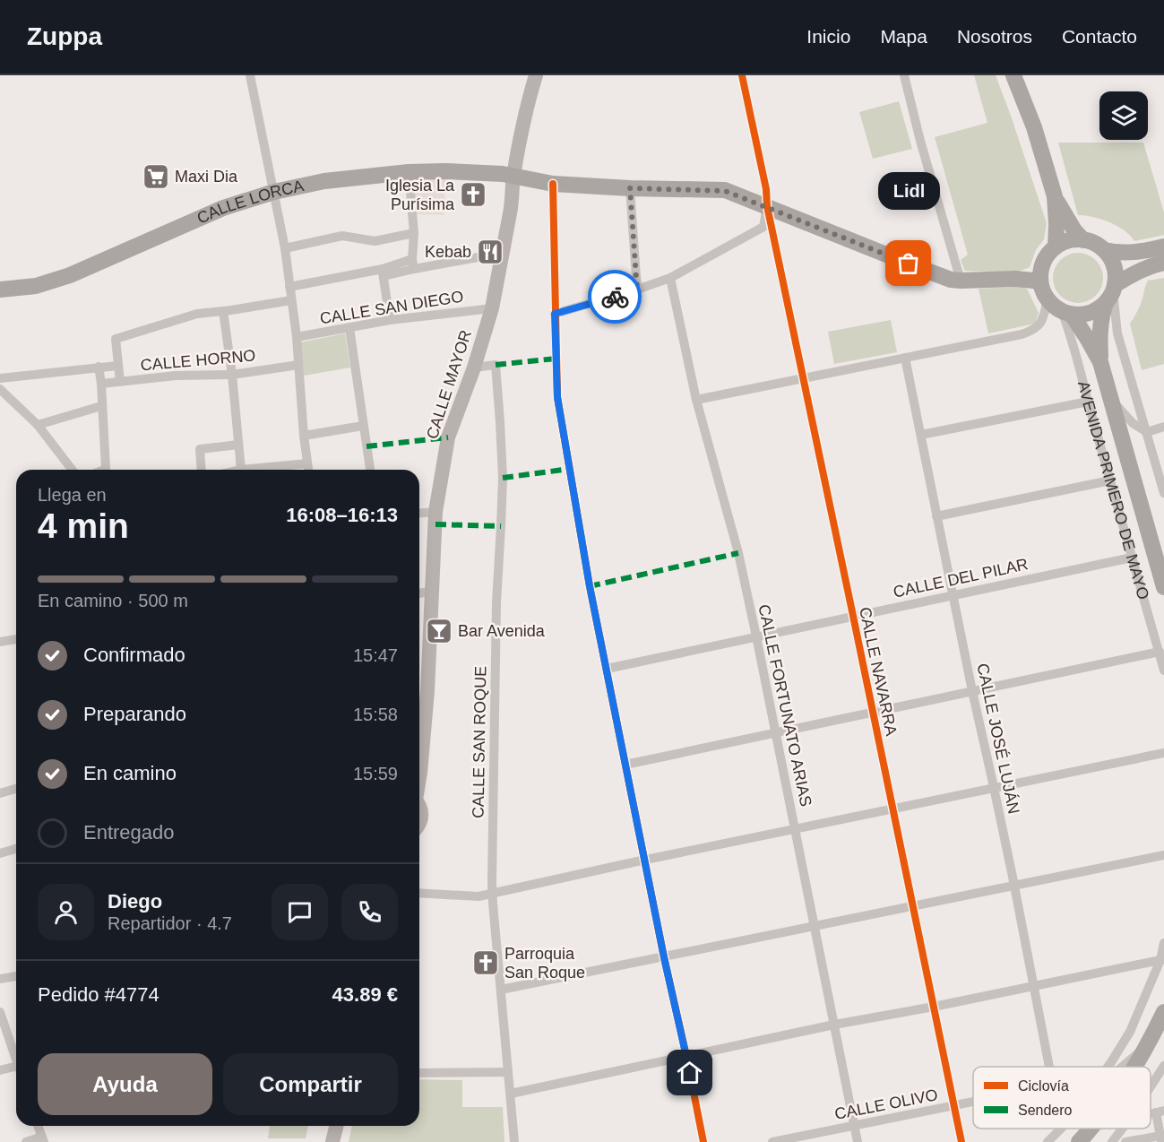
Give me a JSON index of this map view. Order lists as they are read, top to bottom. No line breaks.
{"streets":{"main road":["CALLE LORCA","AVENIDA PRIMERO DE MAYO"],"street":["CALLE SAN DIEGO","CALLE HORNO","CALLE MAYOR","CALLE DEL PILAR","CALLE NAVARRA","CALLE FORTUNATO ARIAS","CALLE JOSÉ LUJÁN","CALLE SAN ROQUE","CALLE OLIVO"]},"crossings":[["CALLE LORCA","CALLE MAYOR"],["CALLE LORCA","AVENIDA PRIMERO DE MAYO"],["CALLE LORCA","CALLE NAVARRA"],["CALLE SAN DIEGO","CALLE MAYOR"],["CALLE MAYOR","CALLE SAN ROQUE"],["AVENIDA PRIMERO DE MAYO","CALLE DEL PILAR"],["CALLE DEL PILAR","CALLE NAVARRA"],["CALLE DEL PILAR","CALLE FORTUNATO ARIAS"],["CALLE DEL PILAR","CALLE JOSÉ LUJÁN"],["CALLE NAVARRA","CALLE OLIVO"],["CALLE FORTUNATO ARIAS","CALLE OLIVO"]],"places":{"supermarket":["Maxi Dia"],"church":["Iglesia La Purísima","Parroquia San Roque"],"restaurant":["Kebab"],"other":["Lidl"],"bar":["Bar Avenida"]},"legend":["Ciclovía","Sendero"],"page":{"header":"Zuppa","nav":["Inicio","Mapa","Nosotros","Contacto"],"bubble":"Lidl","heading":["4 min","Llega en","16:08–16:13"],"panel":["Diego","Repartidor · 4.7","Pedido #4774","43.89 €"],"bar":"En camino · 500 m","list":[["Confirmado","15:47"],["Preparando","15:58"],["En camino","15:59"],"Entregado"],"buttons":["Ayuda","Compartir"]}}
